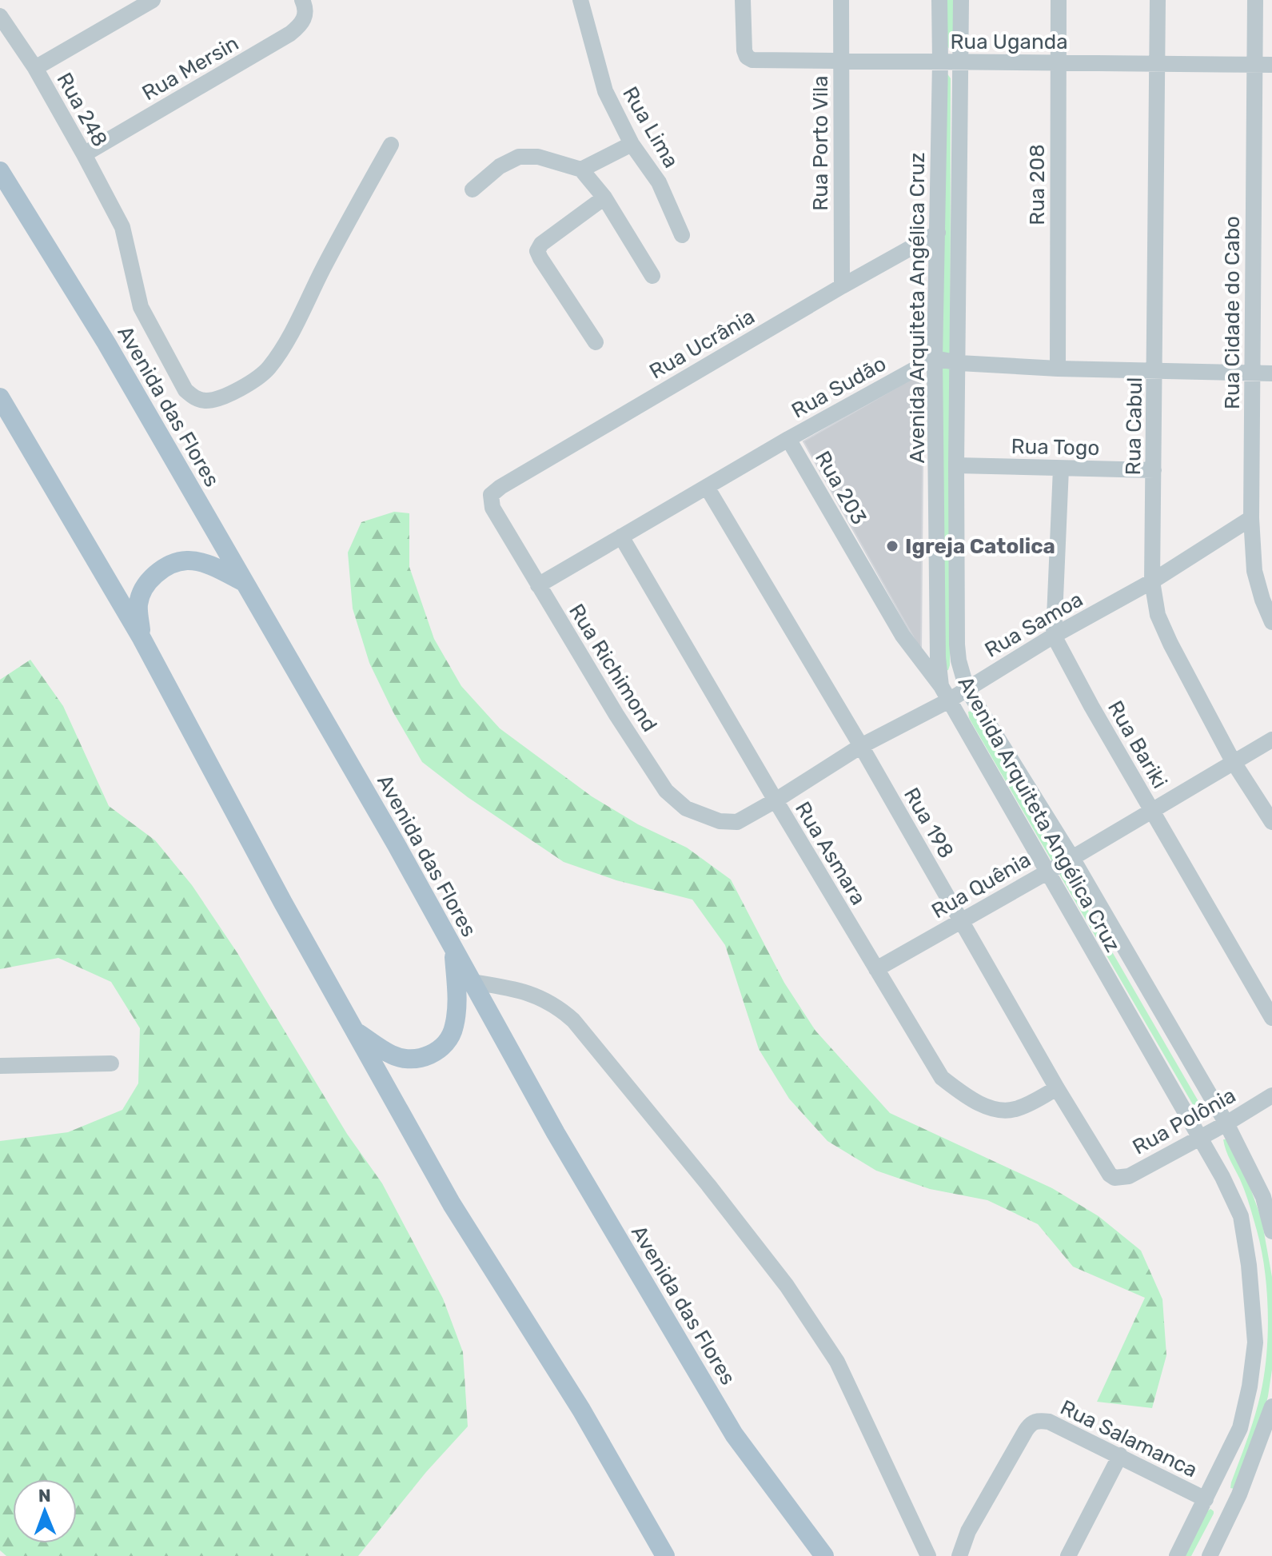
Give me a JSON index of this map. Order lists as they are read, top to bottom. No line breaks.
{"streets":{"main road":["Avenida das Flores"],"street":["Rua Uganda","Rua Mersin","Rua 248","Rua Lima","Rua Porto Vila","Rua 208","Avenida Arquiteta Angélica Cruz","Rua Cidade do Cabo","Rua Ucrânia","Rua Sudão","Rua Cabul","Rua Togo","Rua 203","Rua Samoa","Rua Richimond","Rua Bariki","Rua 198","Rua Asmara","Rua Quênia","Rua Polônia","Rua Salamanca"]},"crossings":[["Rua Uganda","Rua Porto Vila"],["Rua Uganda","Rua 208"],["Rua Uganda","Avenida Arquiteta Angélica Cruz"],["Rua Uganda","Rua Cidade do Cabo"],["Rua Uganda","Rua Cabul"],["Rua Mersin","Rua 248"],["Rua Porto Vila","Rua Ucrânia"],["Avenida Arquiteta Angélica Cruz","Rua Ucrânia"],["Avenida Arquiteta Angélica Cruz","Rua Sudão"],["Avenida Arquiteta Angélica Cruz","Rua Togo"],["Avenida Arquiteta Angélica Cruz","Rua 203"],["Avenida Arquiteta Angélica Cruz","Rua Samoa"],["Avenida Arquiteta Angélica Cruz","Rua Quênia"],["Avenida Arquiteta Angélica Cruz","Rua Polônia"],["Avenida Arquiteta Angélica Cruz","Rua Salamanca"],["Rua Cidade do Cabo","Rua Samoa"],["Rua Ucrânia","Rua Richimond"],["Rua Sudão","Rua 203"],["Rua Sudão","Rua Richimond"],["Rua Sudão","Rua 198"],["Rua Sudão","Rua Asmara"],["Rua Cabul","Rua Togo"],["Rua Cabul","Rua Samoa"],["Rua Cabul","Rua Quênia"],["Rua 203","Rua Samoa"],["Rua Samoa","Rua Richimond"],["Rua Samoa","Rua Bariki"],["Rua Samoa","Rua 198"],["Rua Samoa","Rua Asmara"],["Rua Bariki","Rua Quênia"],["Rua 198","Rua Asmara"],["Rua 198","Rua Quênia"],["Rua 198","Rua Polônia"],["Rua Asmara","Rua Quênia"]],"places":["Igreja Catolica"],"north":"top"}
